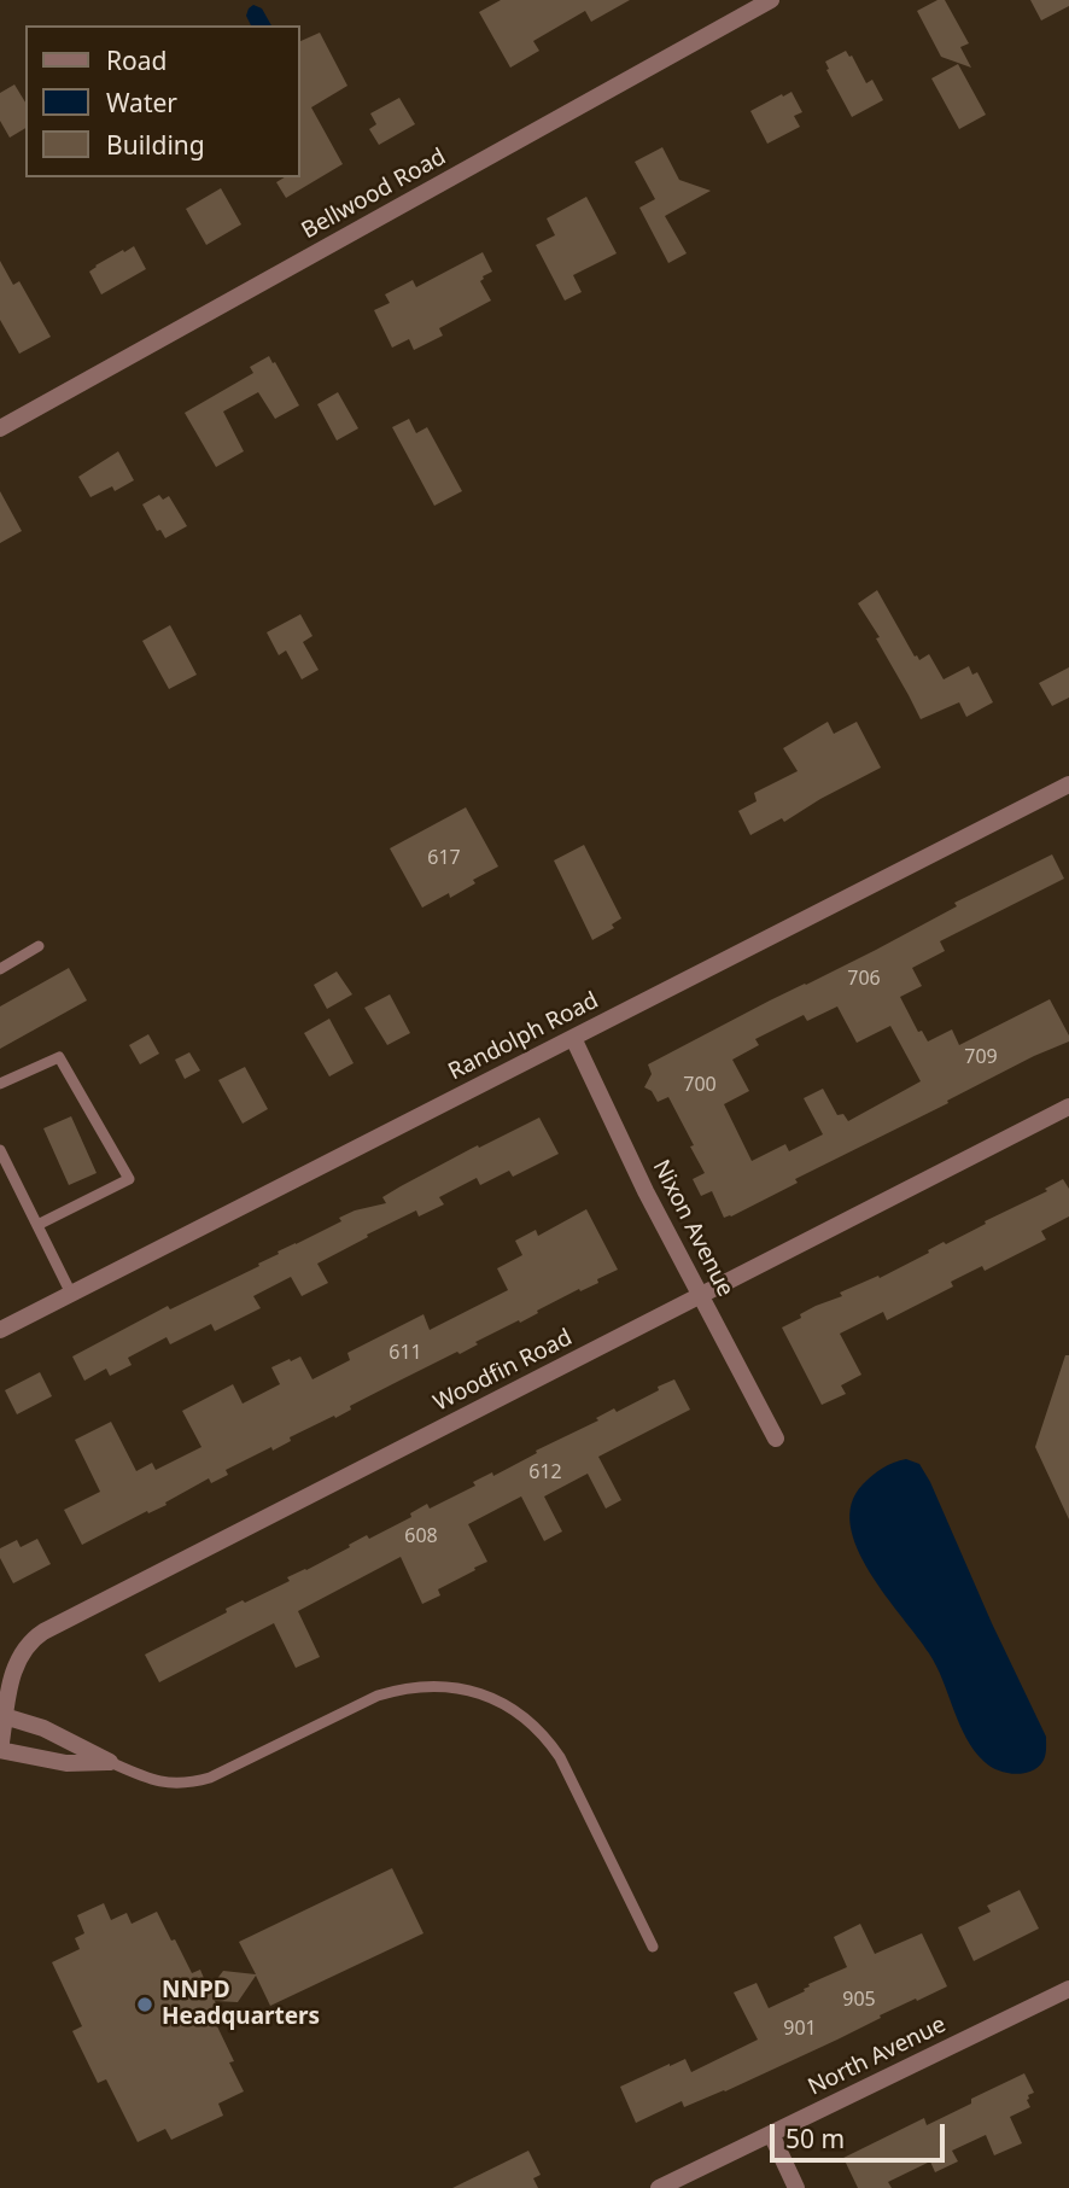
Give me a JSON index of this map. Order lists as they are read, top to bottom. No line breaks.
{"streets":{"street":["Bellwood Road","Randolph Road","Nixon Avenue","Woodfin Road","North Avenue"]},"crossings":[["Randolph Road","Nixon Avenue"],["Nixon Avenue","Woodfin Road"]],"places":["NNPD Headquarters"],"house_numbers":["617","706","709","700","611","612","608","905","901"],"legend":["Road","Water","Building"],"scale_bar":"50 m"}
